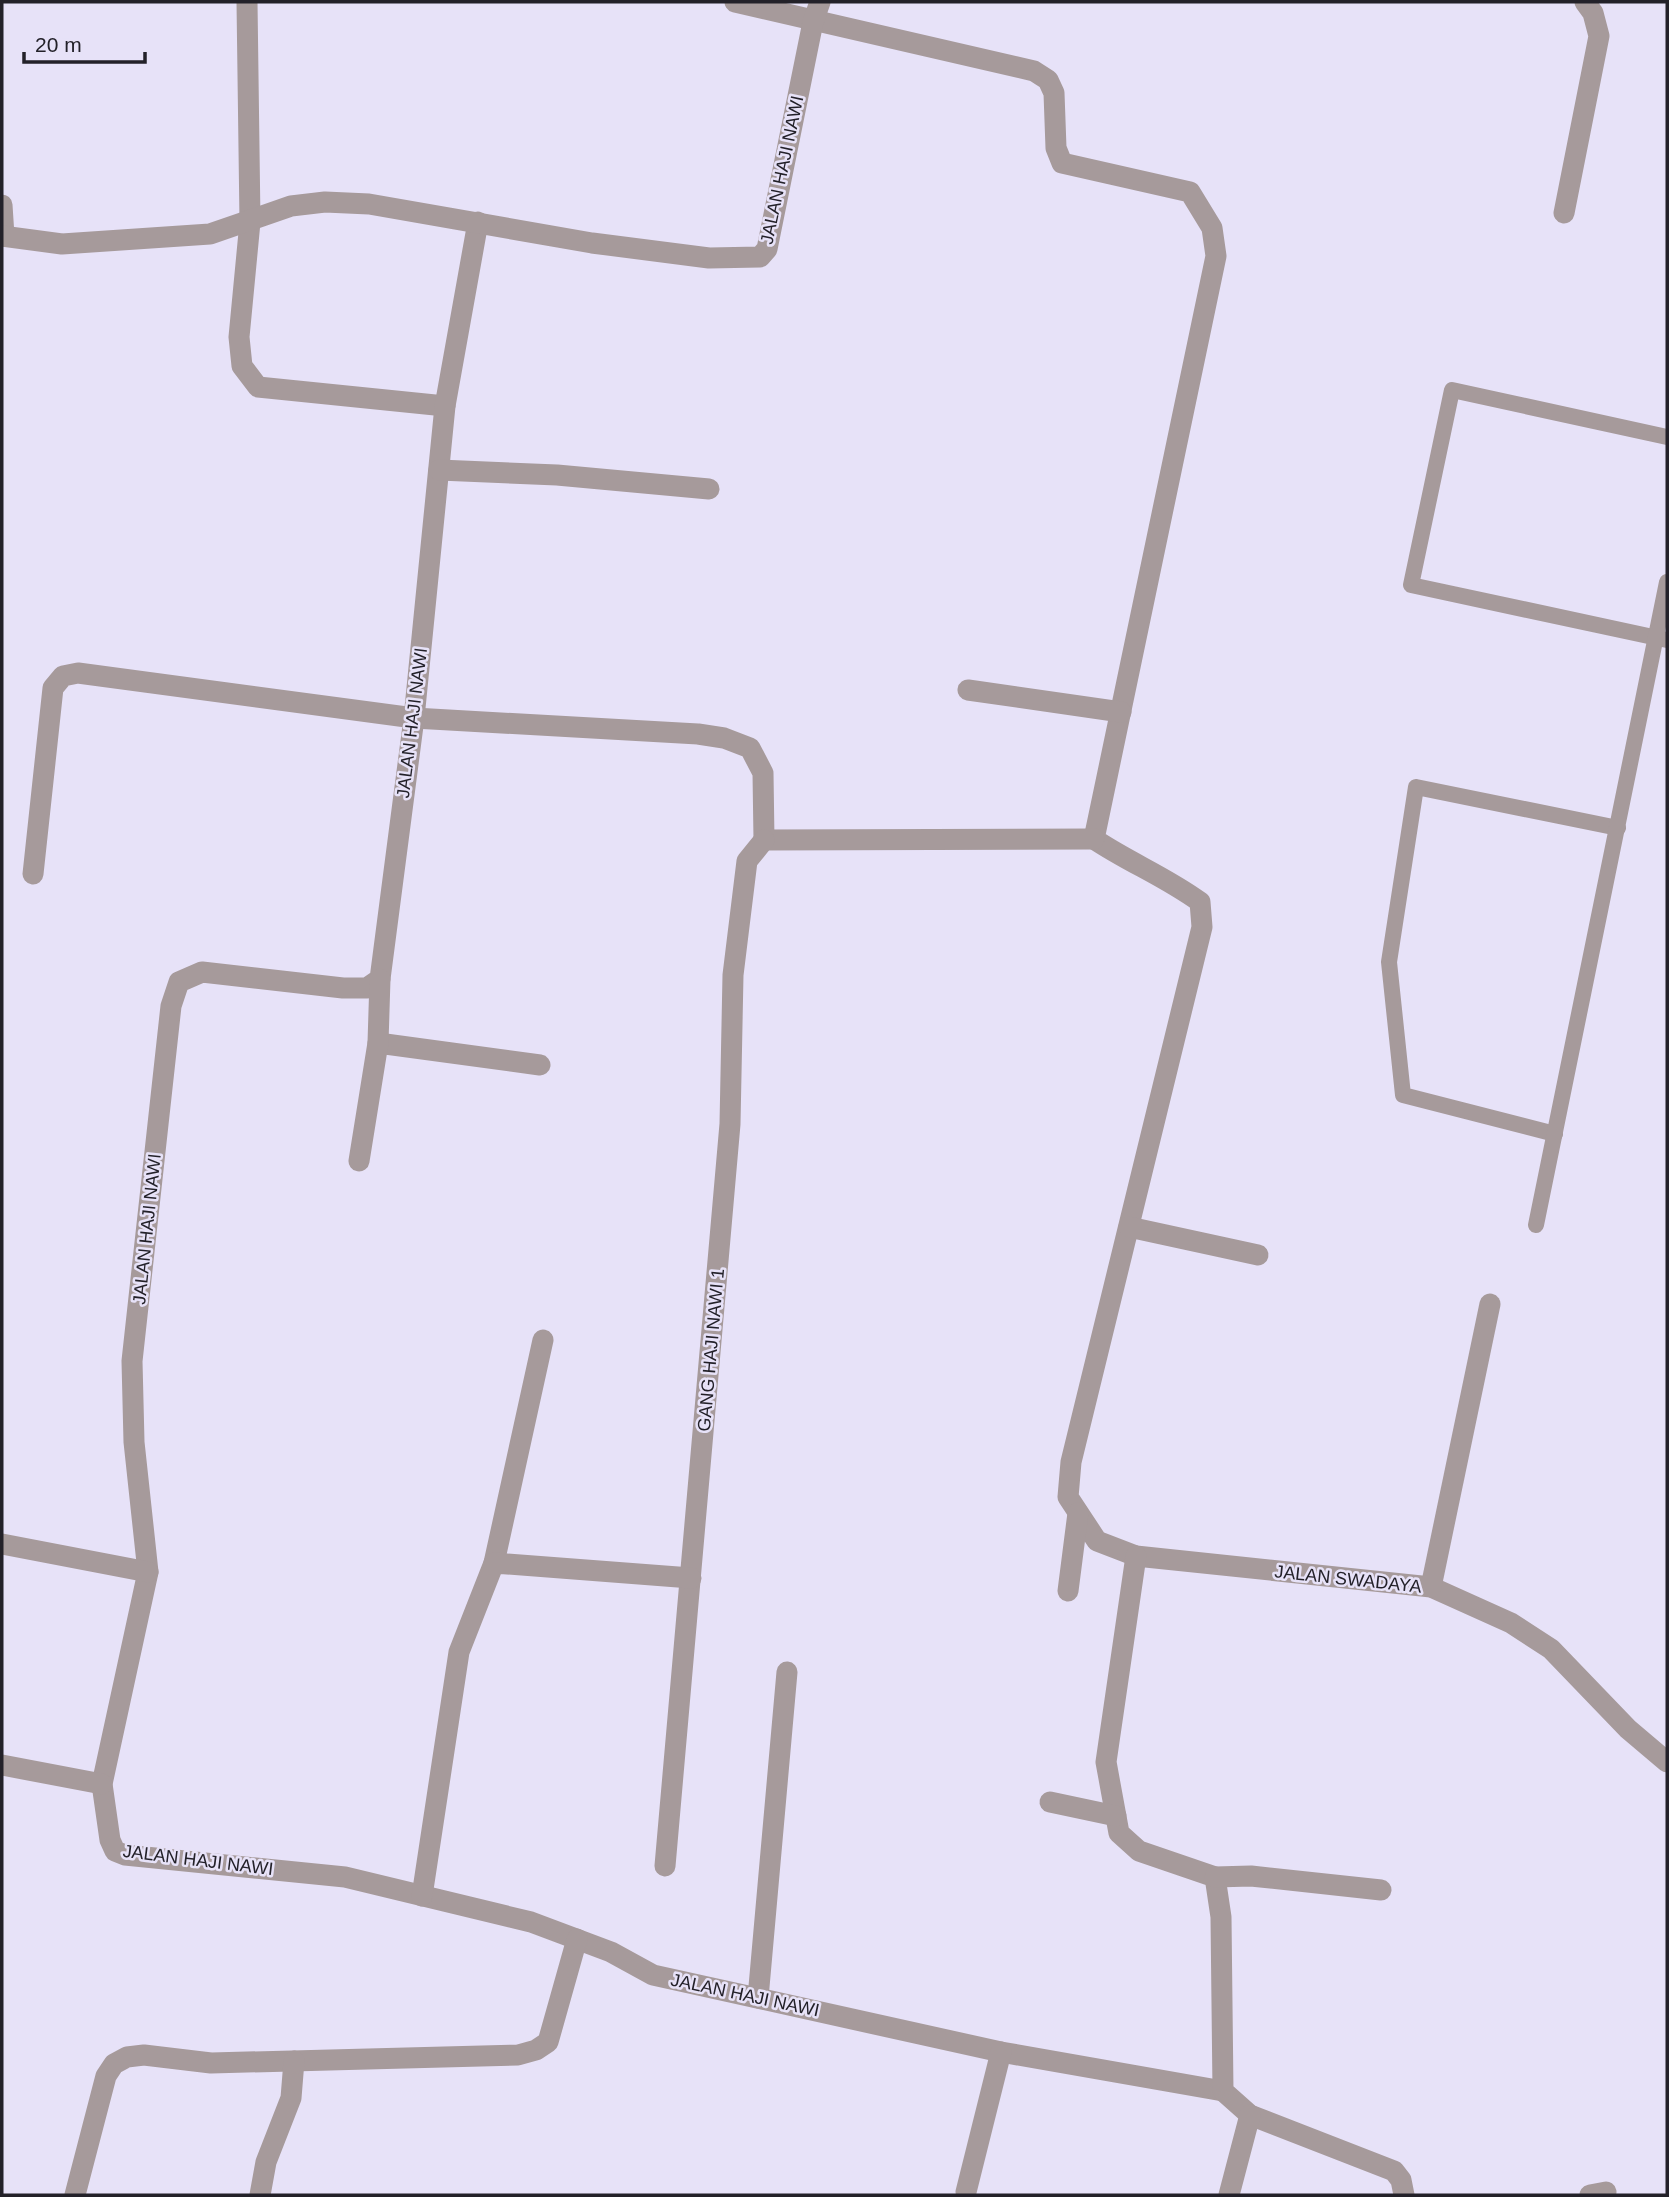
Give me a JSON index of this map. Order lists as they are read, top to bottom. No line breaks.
{"streets":{"street":["JALAN HAJI NAWI","GANG HAJI NAWI 1","JALAN SWADAYA"]},"scale_bar":"20 m"}
